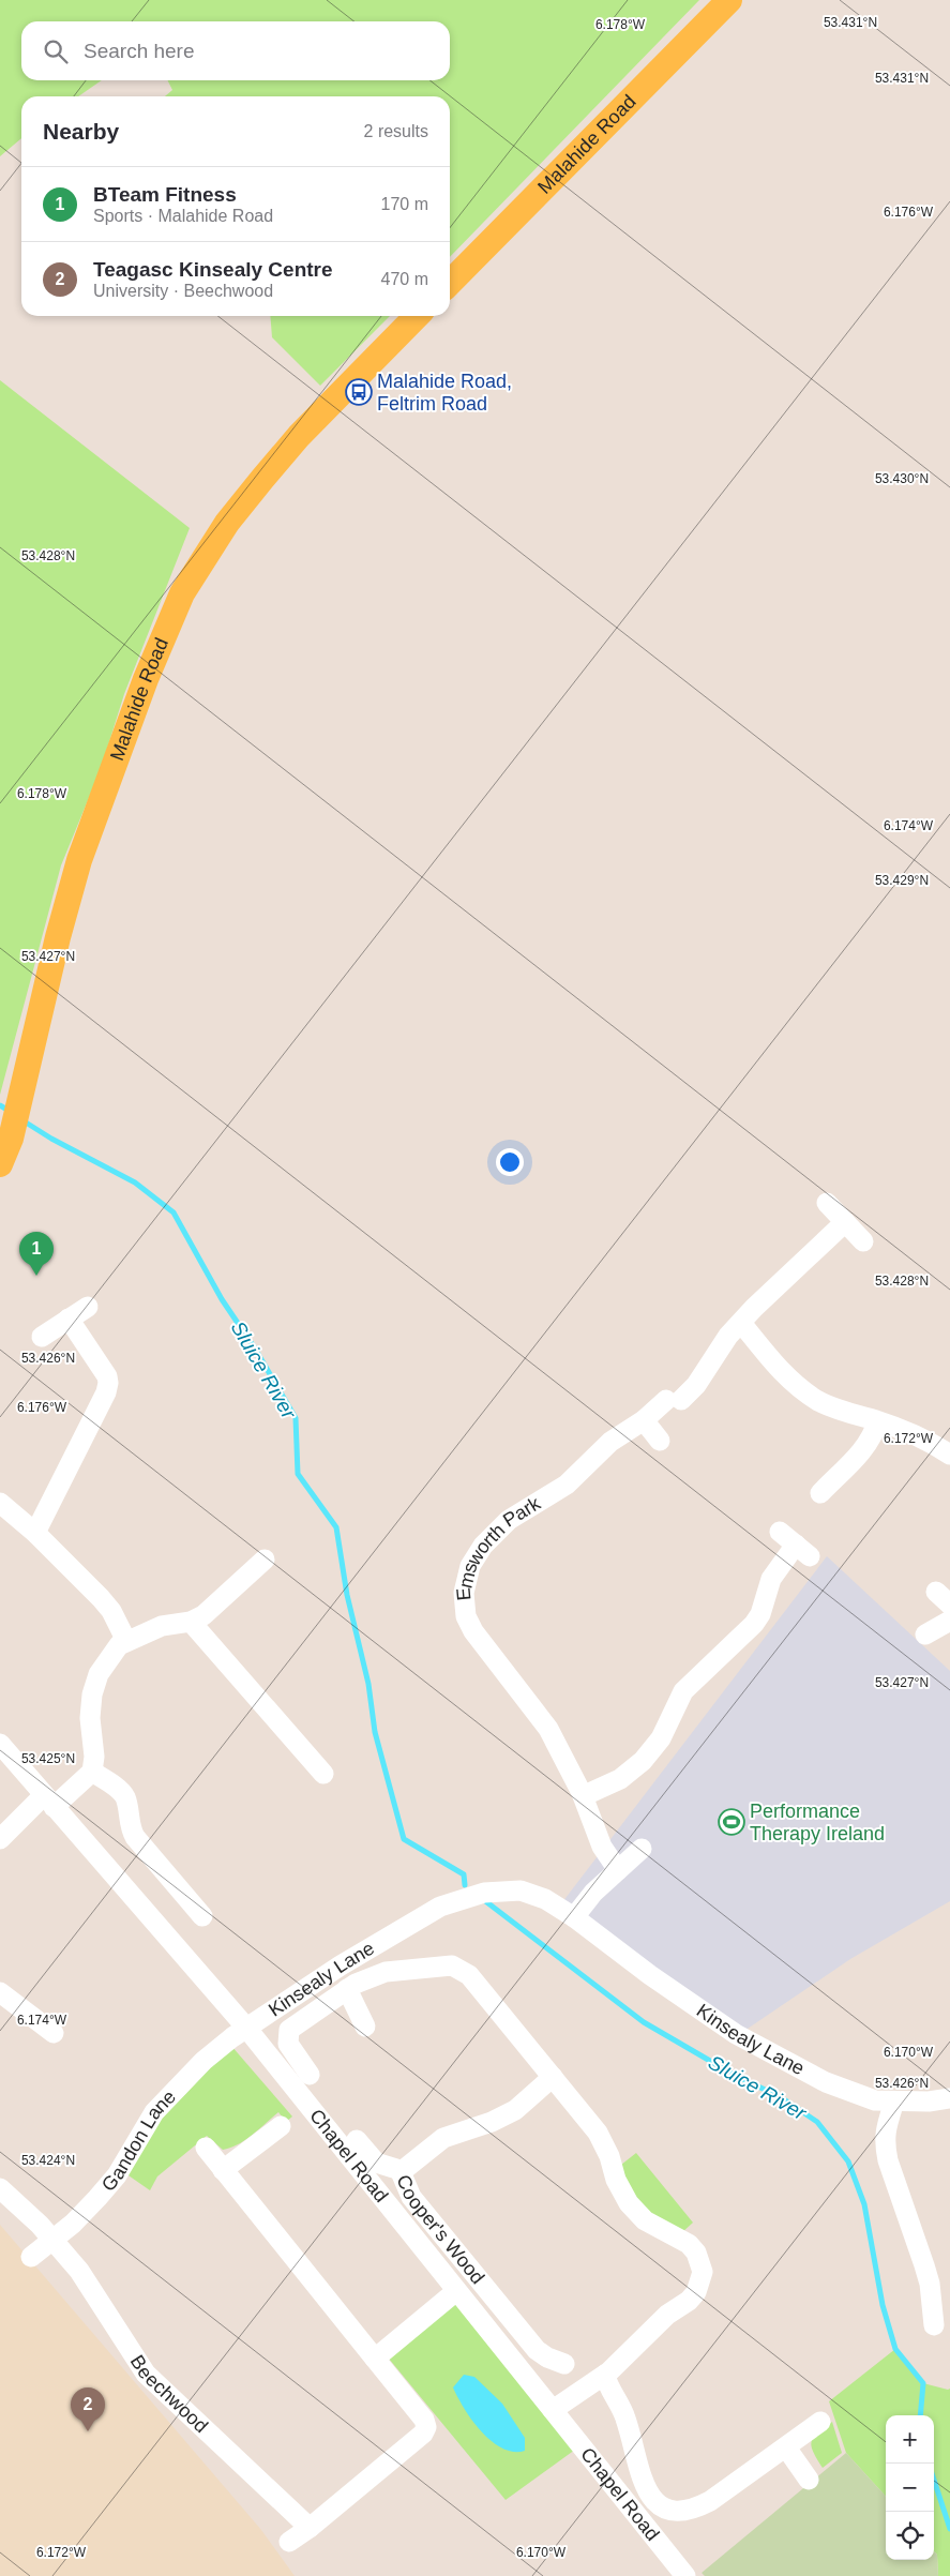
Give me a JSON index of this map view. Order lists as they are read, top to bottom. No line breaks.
{"streets":{"main road":["Malahide Road"],"street":["Emsworth Park","Kinsealy Lane","Gandon Lane","Chapel Road","Cooper's Wood","Beechwood"]},"crossings":[["Kinsealy Lane","Gandon Lane"],["Kinsealy Lane","Chapel Road"],["Gandon Lane","Chapel Road"],["Gandon Lane","Beechwood"]],"water":["Sluice River"],"places":{"bus stop":["Malahide Road, Feltrim Road"],"sports":["Performance Therapy Ireland"]},"page":{"search":"Search here","heading":["Nearby","2 results"],"list":[{"mark":"1","name":"BTeam Fitness","note":"Sports · Malahide Road","value":"170 m"},{"mark":"2","name":"Teagasc Kinsealy Centre","note":"University · Beechwood","value":"470 m"}],"pins":["1","2"],"map_buttons":["+","−"]},"coordinates":["53.431°N","6.178°W","6.176°W","53.430°N","53.428°N","6.174°W","53.429°N","53.427°N","53.426°N","6.172°W","53.425°N","6.170°W","53.424°N"]}
